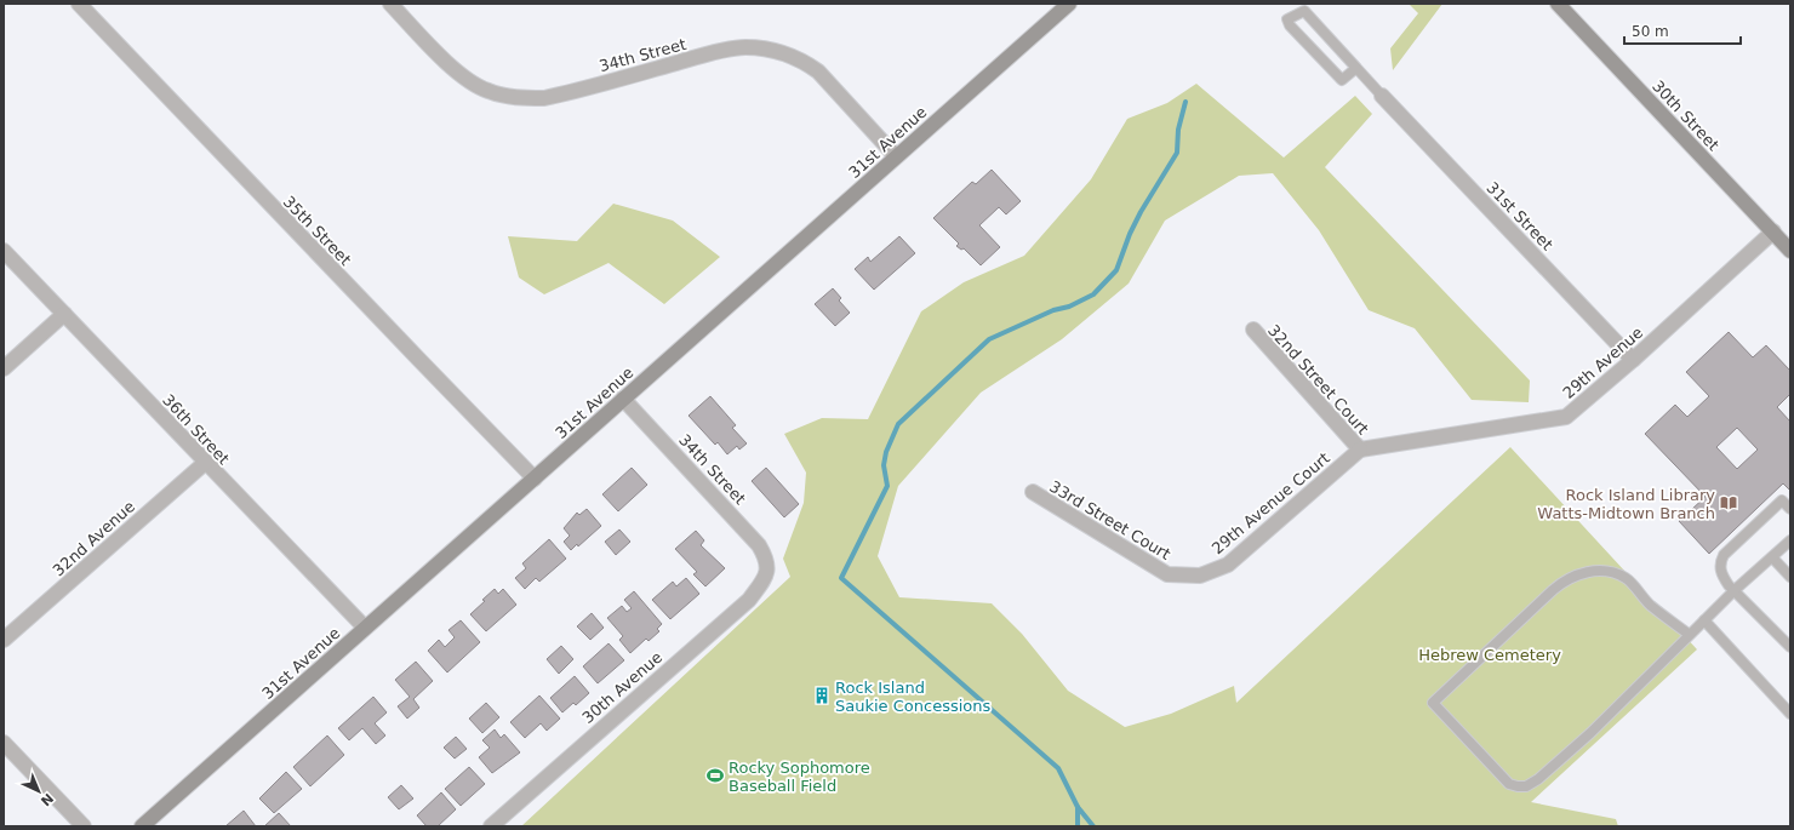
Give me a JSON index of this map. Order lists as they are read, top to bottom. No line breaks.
{"streets":{"street":["34th Street","30th Street","31st Avenue","31st Street","35th Street","29th Avenue","32nd Street Court","36th Street","29th Avenue Court","33rd Street Court","32nd Avenue","30th Avenue"]},"crossings":[["34th Street","31st Avenue"],["34th Street","30th Avenue"],["30th Street","29th Avenue"],["31st Avenue","35th Street"],["31st Avenue","36th Street"],["31st Street","29th Avenue"],["29th Avenue","32nd Street Court"],["29th Avenue","29th Avenue Court"],["32nd Street Court","29th Avenue Court"],["36th Street","32nd Avenue"],["29th Avenue Court","33rd Street Court"]],"parks":["Hebrew Cemetery"],"places":{"library":["Rock Island Library Watts-Midtown Branch"],"building":["Rock Island Saukie Concessions"],"sports":["Rocky Sophomore Baseball Field"]},"scale_bar":"50 m","north":"bottom right"}
